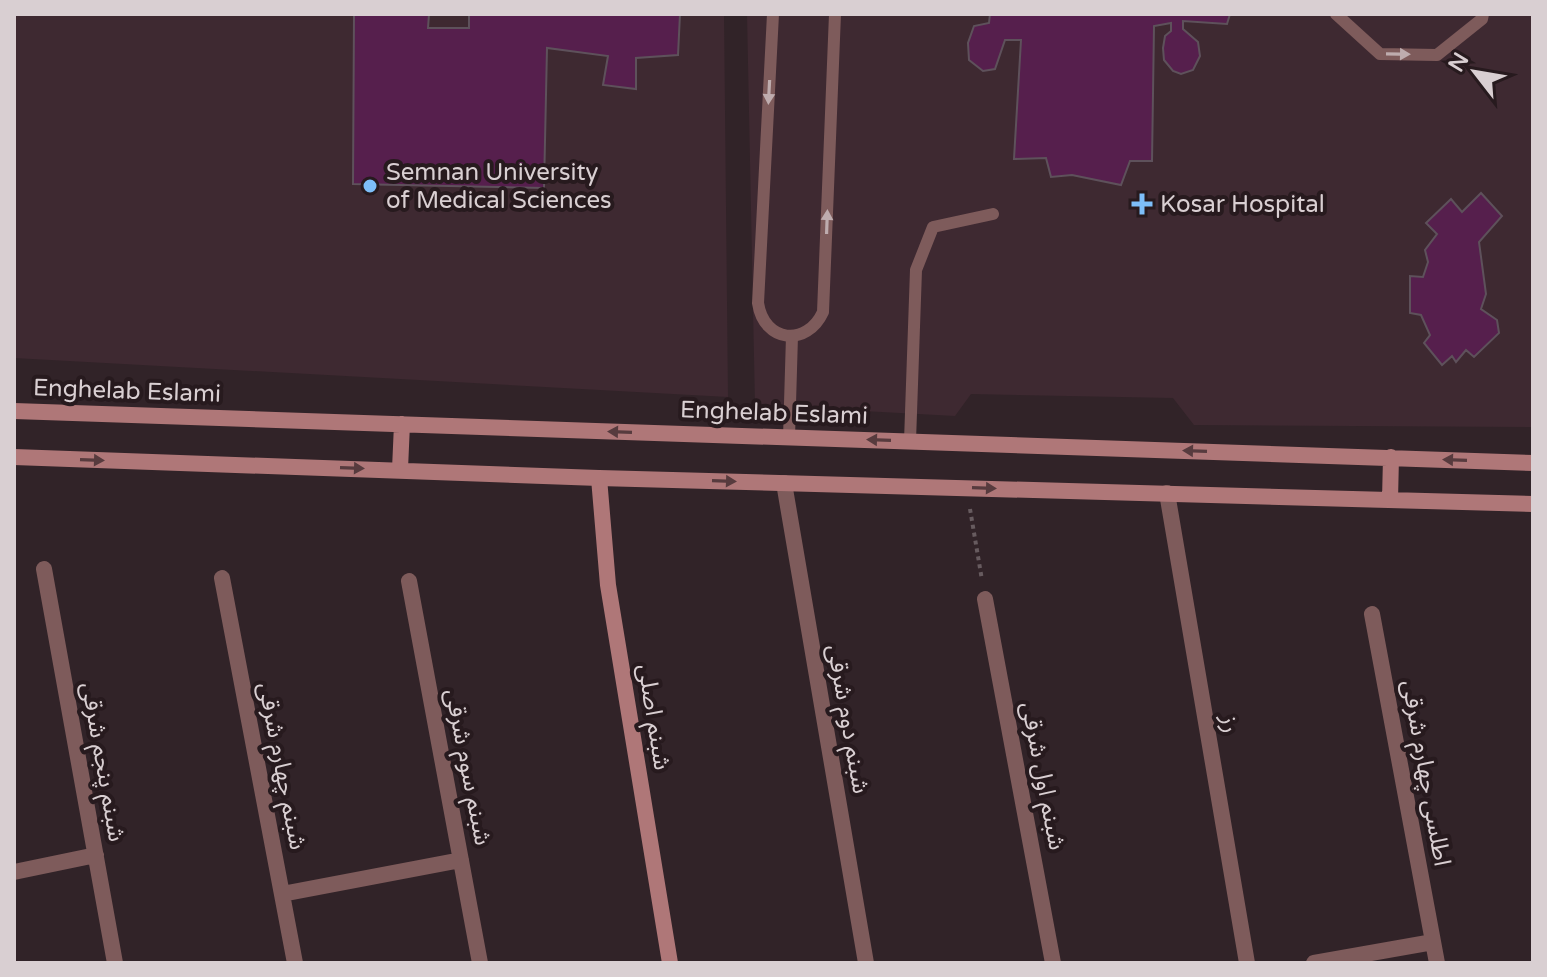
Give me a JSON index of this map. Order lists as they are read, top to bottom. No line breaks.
{"streets":{"main road":["Enghelab Eslami","شبنم اصلی"],"street":["شبنم دوم شرقی","رز","شبنم پنجم شرقی","شبنم چهارم شرقی","شبنم سوم شرقی","اطلسی چهارم شرقی","شبنم اول شرقی"]},"places":{"other":["Semnan University of Medical Sciences"],"health":["Kosar Hospital"]},"north":"top left"}
